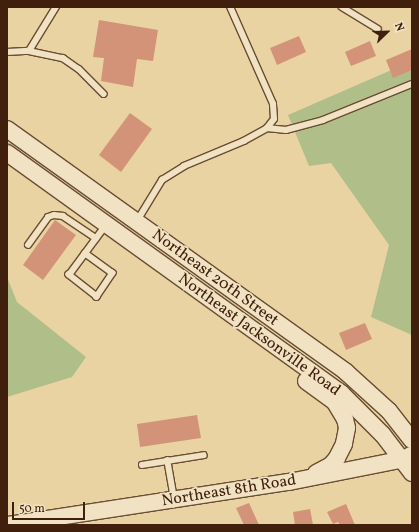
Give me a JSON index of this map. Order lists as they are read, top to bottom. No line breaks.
{"streets":{"main road":["Northeast 20th Street","Northeast Jacksonville Road","Northeast 8th Road"]},"crossings":[["Northeast Jacksonville Road","Northeast 8th Road"]],"scale_bar":"50 m","north":"top right"}
